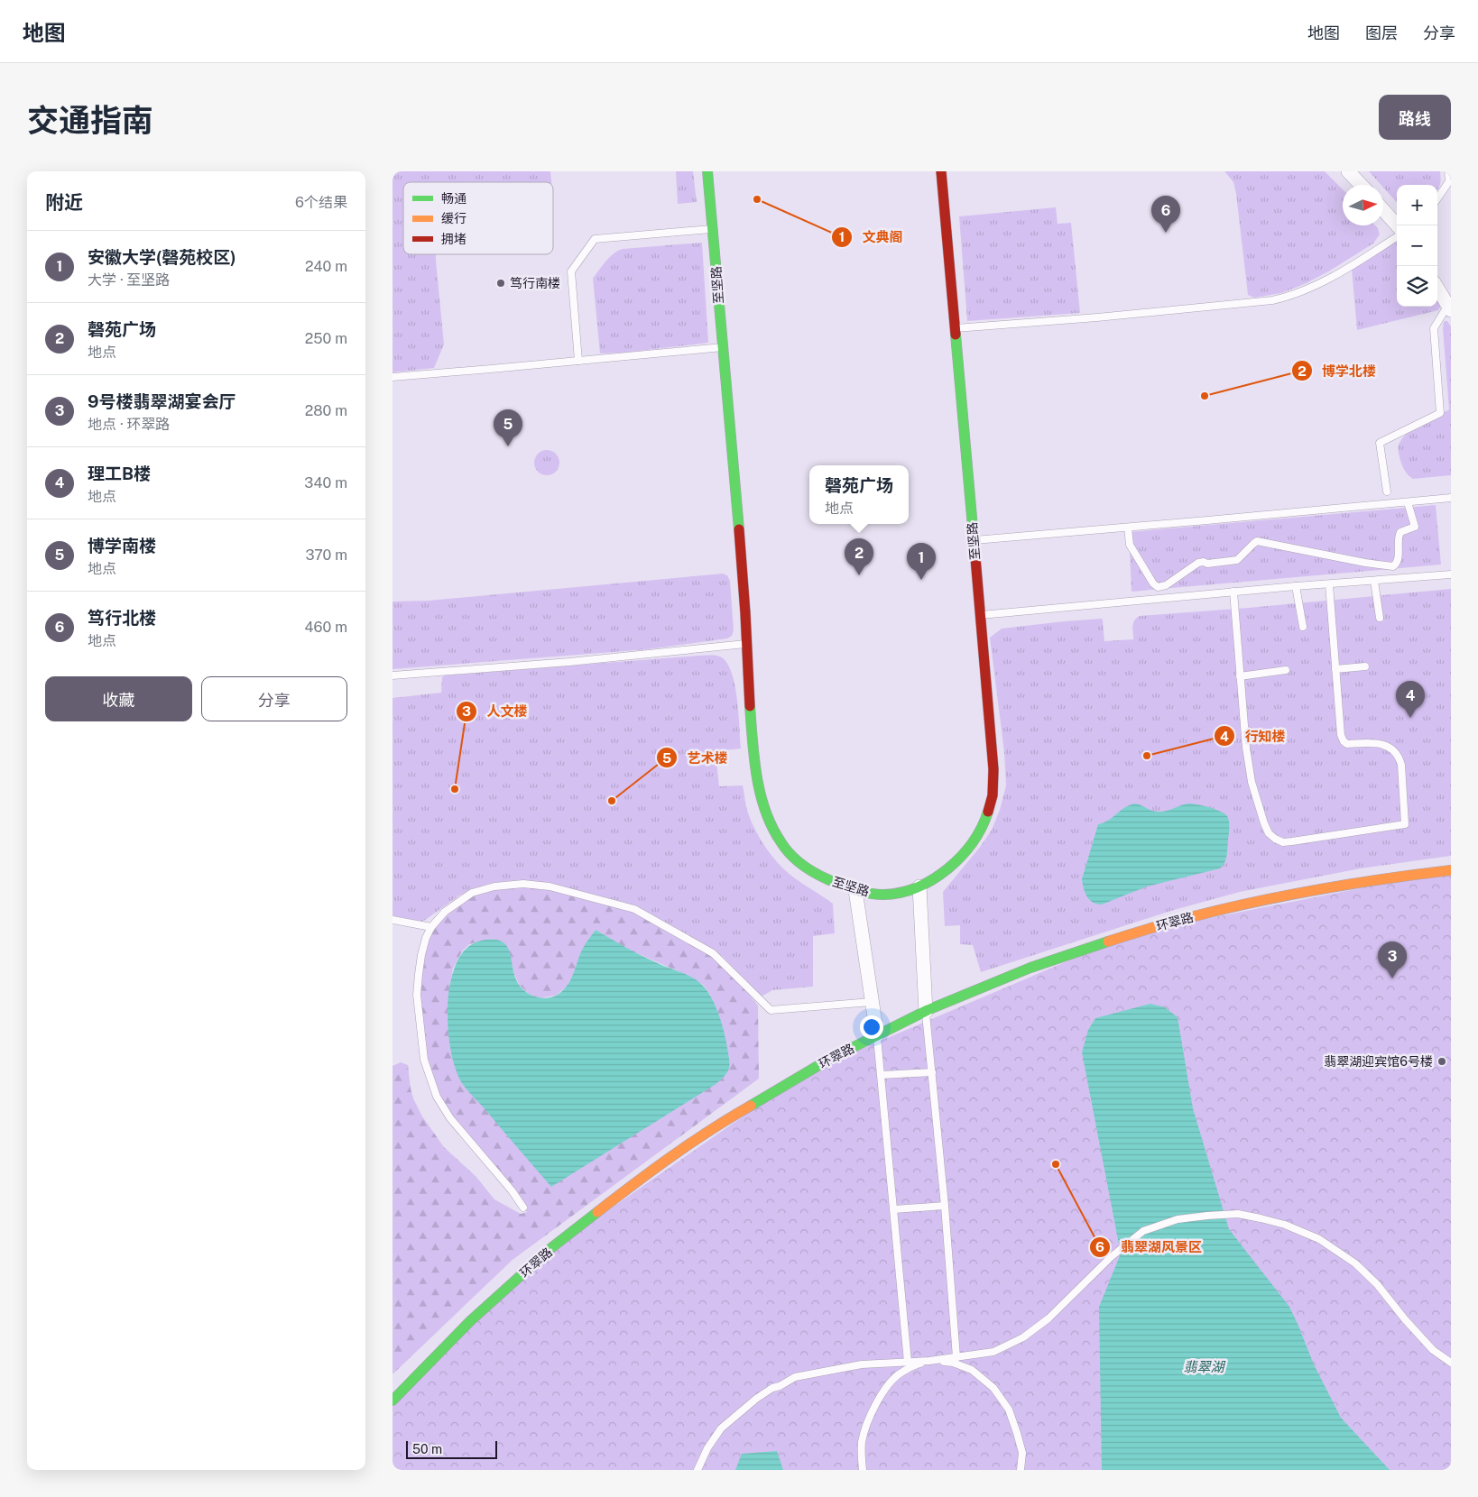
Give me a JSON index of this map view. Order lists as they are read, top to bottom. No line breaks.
{"streets":{"street":["至坚路","环翠路"]},"water":["翡翠湖"],"places":["文典阁","笃行南楼","博学北楼","行知楼","人文楼","艺术楼","翡翠湖迎宾馆6号楼","翡翠湖风景区"],"legend":["畅通","缓行","拥堵"],"scale_bar":"50 m","north":"right","page":{"header":"地图","nav":["地图","图层","分享"],"title":"交通指南","buttons":["路线",["收藏","分享"]],"heading":["附近","6个结果"],"map_buttons":["+","−"],"pins":["6","5","2","1","4","3"],"list":[{"mark":"1","name":"安徽大学(磬苑校区)","note":"大学 · 至坚路","value":"240 m"},{"mark":"2","name":"磬苑广场","note":"地点","value":"250 m"},{"mark":"3","name":"9号楼翡翠湖宴会厅","note":"地点 · 环翠路","value":"280 m"},{"mark":"4","name":"理工B楼","note":"地点","value":"340 m"},{"mark":"5","name":"博学南楼","note":"地点","value":"370 m"},{"mark":"6","name":"笃行北楼","note":"地点","value":"460 m"}],"popup":["磬苑广场","地点"],"scale":"50 m"}}
